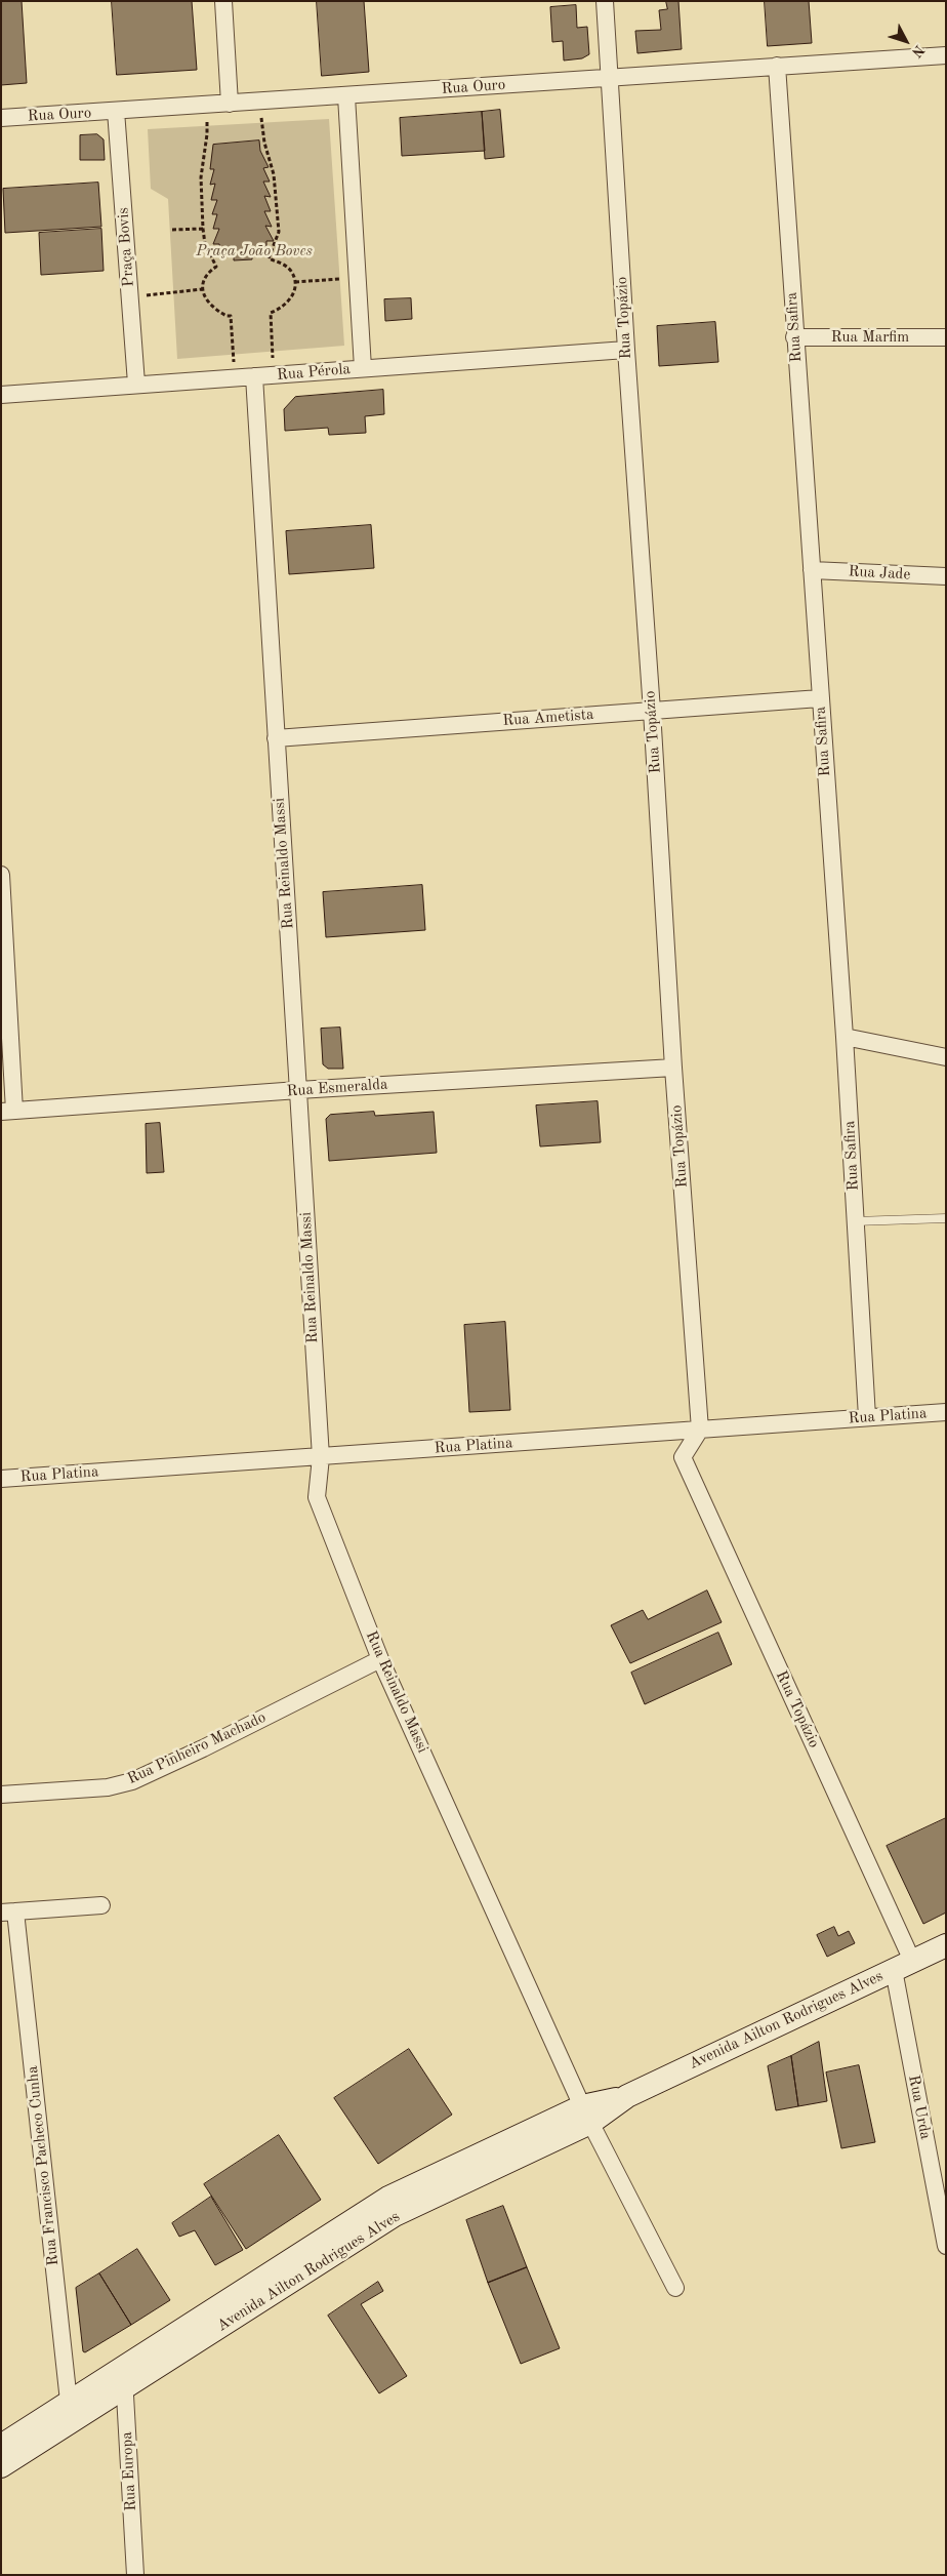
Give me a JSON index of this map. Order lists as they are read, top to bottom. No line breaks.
{"streets":{"main road":["Avenida Ailton Rodrigues Alves"],"street":["Rua Ouro","Praça Bovis","Rua Topázio","Rua Safira","Rua Marfim","Rua Pérola","Rua Jade","Rua Ametista","Rua Reinaldo Massi","Rua Esmeralda","Rua Platina","Rua Pinheiro Machado","Rua Urda","Rua Francisco Pacheco Cunha","Rua Europa"]},"crossings":[["Rua Ouro","Praça Bovis"],["Rua Ouro","Rua Topázio"],["Rua Ouro","Rua Safira"],["Praça Bovis","Rua Pérola"],["Rua Topázio","Rua Pérola"],["Rua Topázio","Rua Ametista"],["Rua Topázio","Rua Esmeralda"],["Rua Topázio","Rua Platina"],["Rua Topázio","Avenida Ailton Rodrigues Alves"],["Rua Topázio","Rua Urda"],["Rua Safira","Rua Marfim"],["Rua Safira","Rua Jade"],["Rua Safira","Rua Ametista"],["Rua Safira","Rua Platina"],["Rua Pérola","Rua Reinaldo Massi"],["Rua Ametista","Rua Reinaldo Massi"],["Rua Reinaldo Massi","Rua Esmeralda"],["Rua Reinaldo Massi","Rua Platina"],["Rua Reinaldo Massi","Rua Pinheiro Machado"],["Rua Reinaldo Massi","Avenida Ailton Rodrigues Alves"],["Avenida Ailton Rodrigues Alves","Rua Urda"],["Avenida Ailton Rodrigues Alves","Rua Francisco Pacheco Cunha"],["Avenida Ailton Rodrigues Alves","Rua Europa"]],"parks":["Praça João Boves"],"north":"bottom right"}
